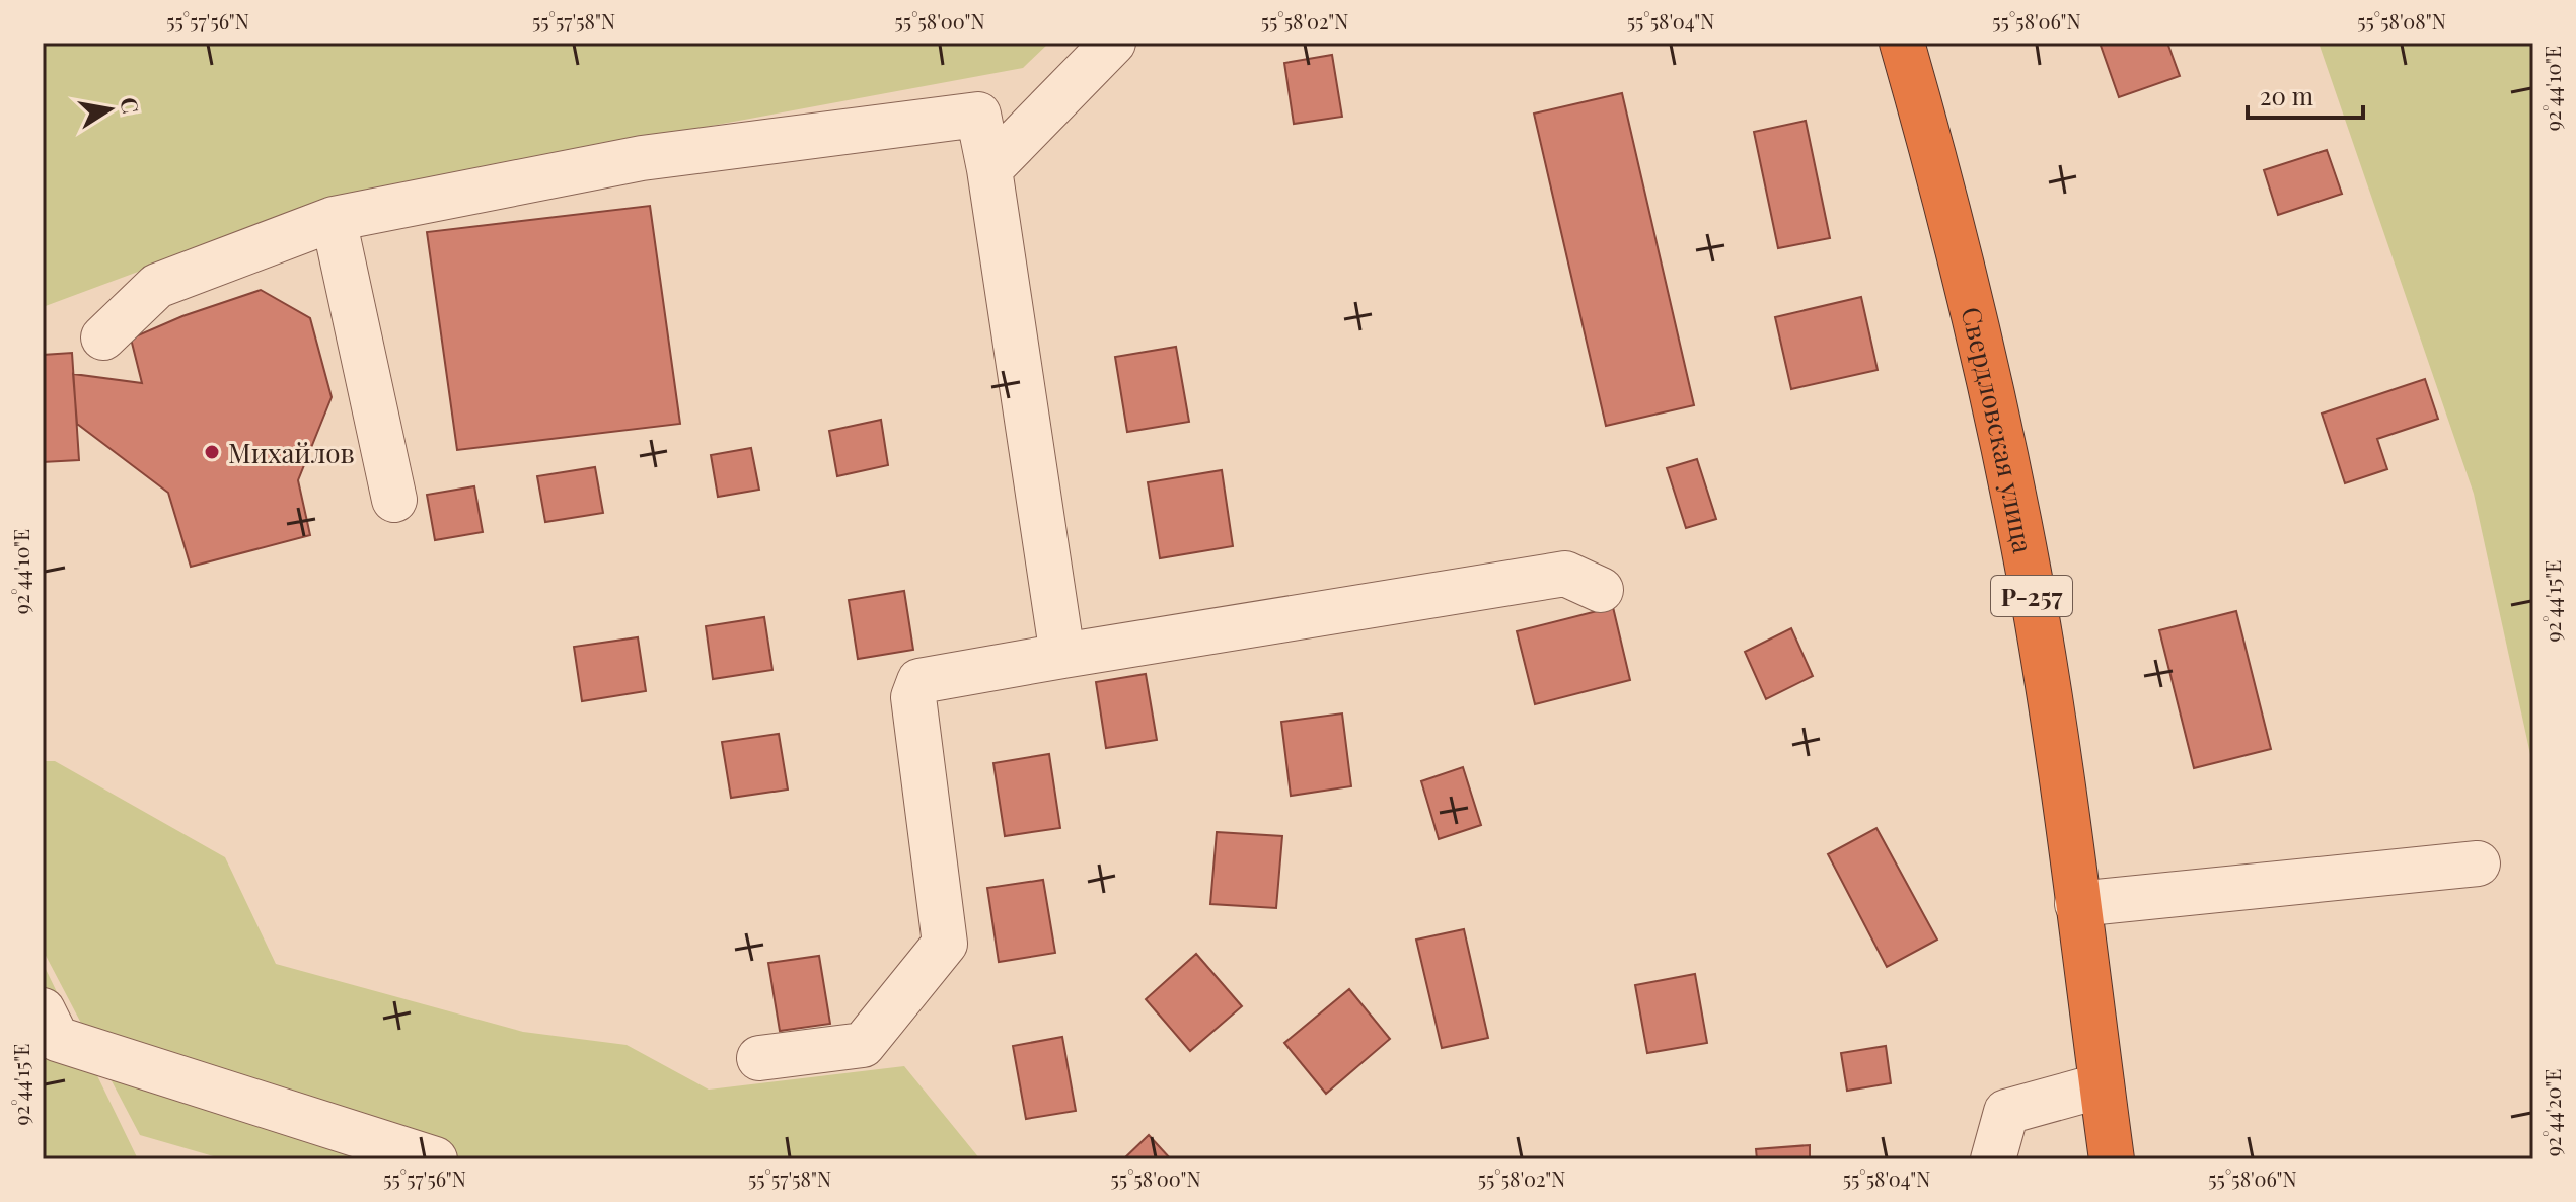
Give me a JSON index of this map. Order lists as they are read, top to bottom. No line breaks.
{"streets":{"highway":["Свердловская улица","Р-257"]},"places":["Михайлов"],"scale_bar":"20 m","north":"right","coordinates":["55°57'56\"N","55°57'58\"N","55°58'00\"N","55°58'02\"N","55°58'04\"N","55°58'06\"N","55°58'08\"N","92°44'10\"E","92°44'15\"E","92°44'20\"E"]}
